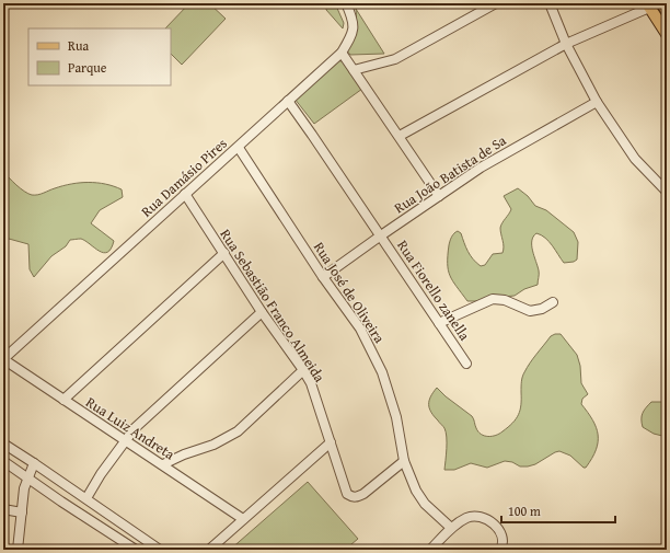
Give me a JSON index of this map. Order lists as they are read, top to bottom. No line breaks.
{"streets":{"street":["Rua João Batista de Sa","Rua Damásio Pires","Rua Fiorello zanella","Rua José de Oliveira","Rua Sebastião Franco Almeida","Rua Luiz Andreta"]},"crossings":[["Rua João Batista de Sa","Rua Fiorello zanella"],["Rua João Batista de Sa","Rua José de Oliveira"],["Rua Damásio Pires","Rua Fiorello zanella"],["Rua Damásio Pires","Rua José de Oliveira"],["Rua Damásio Pires","Rua Sebastião Franco Almeida"],["Rua Damásio Pires","Rua Luiz Andreta"],["Rua José de Oliveira","Rua Sebastião Franco Almeida"]],"legend":["Rua","Parque"],"scale_bar":"100 m"}
